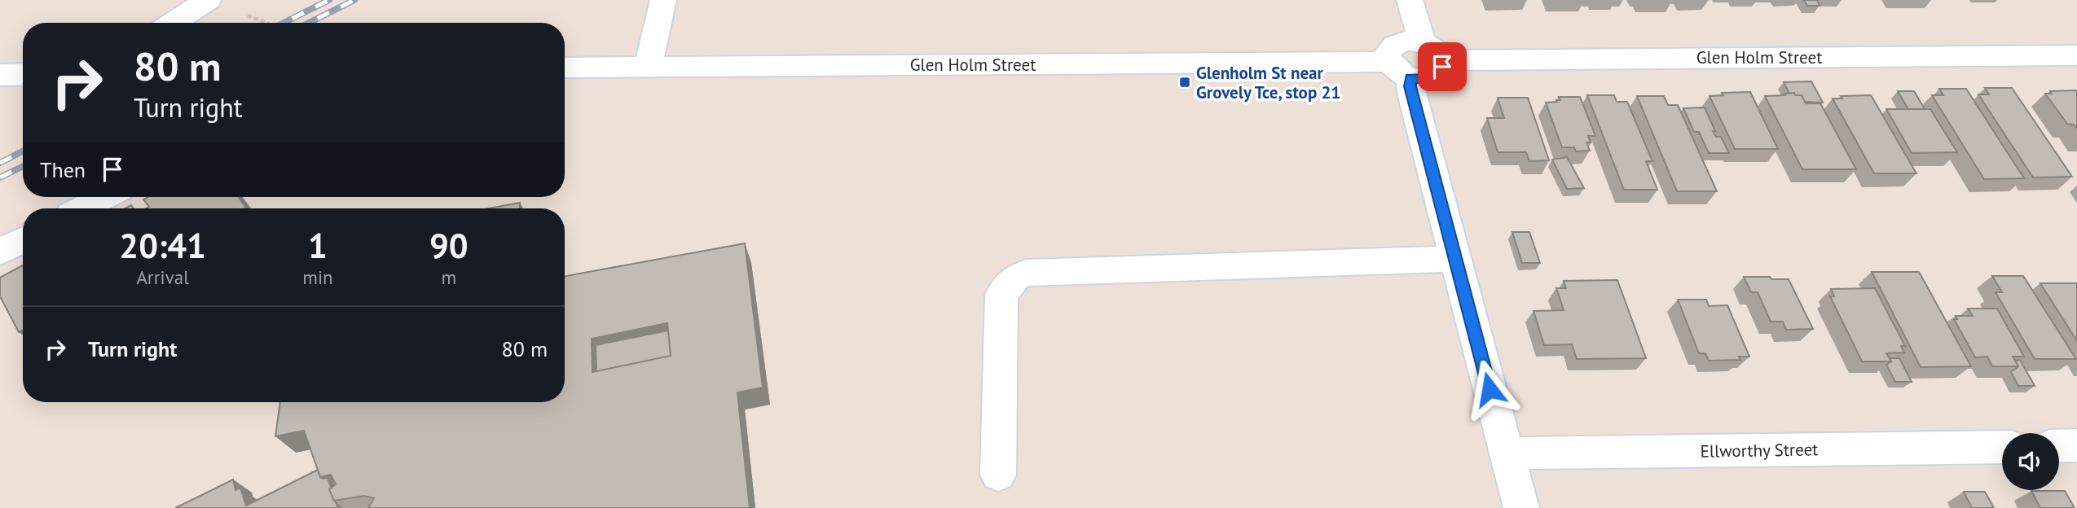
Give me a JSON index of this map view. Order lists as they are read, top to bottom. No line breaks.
{"streets":{"street":["Glen Holm Street","Ellworthy Street"]},"places":{"transit":["Glenholm St near Grovely Tce, stop 21"]},"page":{"turn":["80 m","Turn right"],"then":"Then","eta":["20:41","Arrival","1","min","90","m"],"list":[{"name":"Turn right","value":"80 m"}]}}
